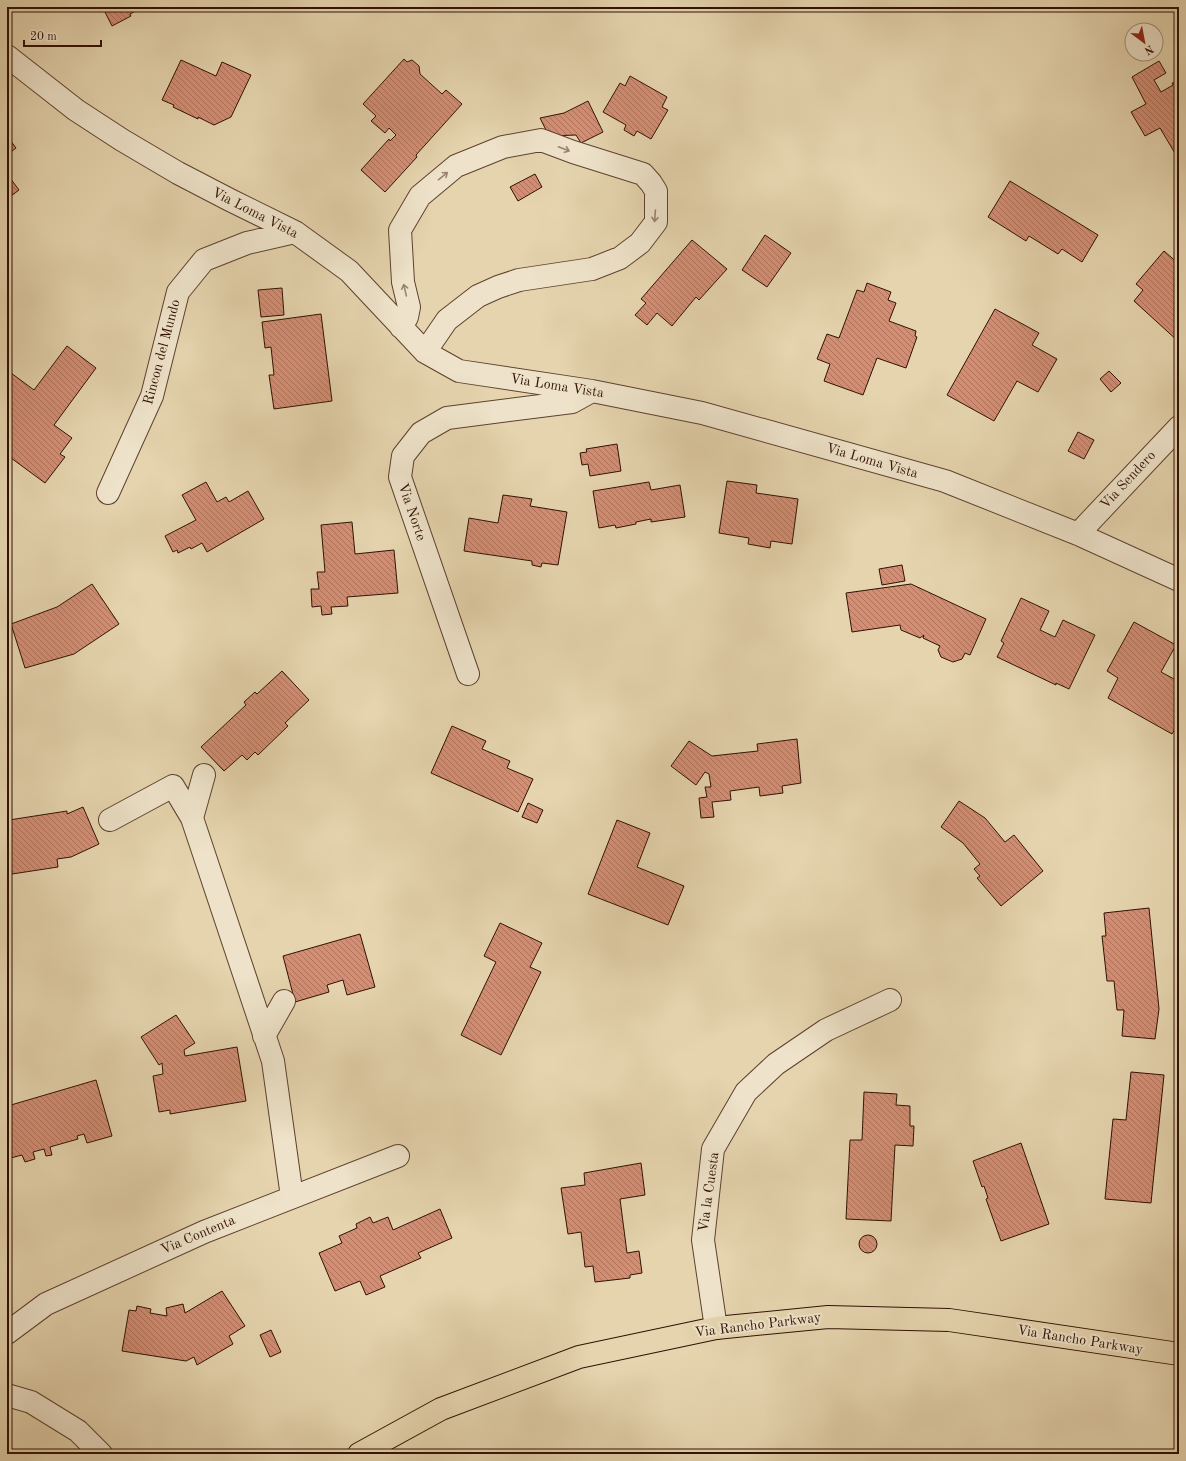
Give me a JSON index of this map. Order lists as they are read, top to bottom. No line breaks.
{"streets":{"main road":["Via Rancho Parkway"],"street":["Via Loma Vista","Rincon del Mundo","Via Sendero","Via Norte","Via la Cuesta","Via Contenta"]},"crossings":[["Via Loma Vista","Rincon del Mundo"],["Via Loma Vista","Via Sendero"],["Via Loma Vista","Via Norte"],["Via la Cuesta","Via Rancho Parkway"]],"scale_bar":"20 m","north":"bottom right"}
